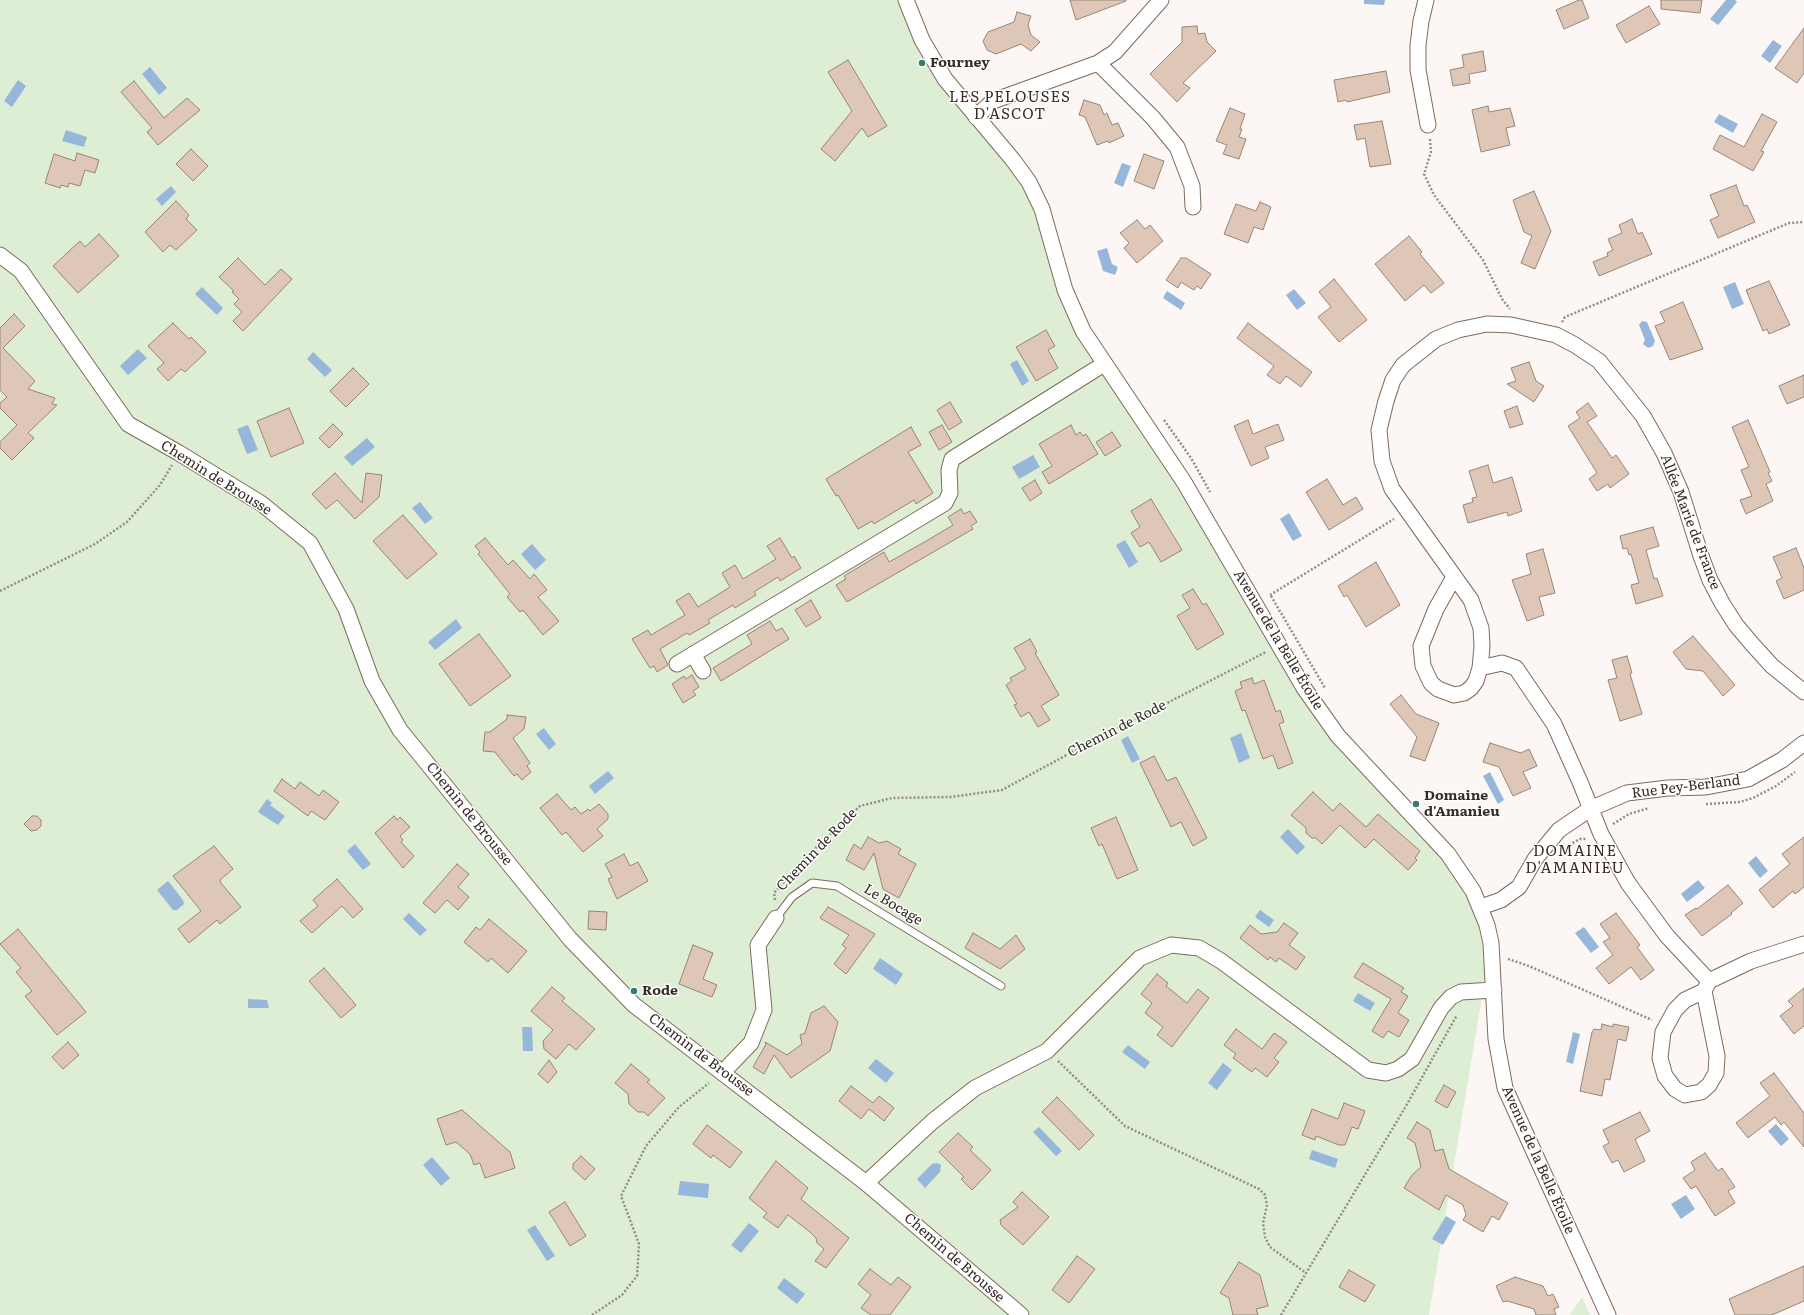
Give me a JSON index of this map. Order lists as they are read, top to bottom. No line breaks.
{"streets":{"street":["Chemin de Brousse","Allée Marie de France","Avenue de la Belle Étoile","Rue Pey-Berland"],"lane":["Le Bocage"],"path":["Chemin de Rode"]},"crossings":[["Avenue de la Belle Étoile","Chemin de Rode"],["Avenue de la Belle Étoile","Rue Pey-Berland"],["Chemin de Rode","Le Bocage"]],"districts":["LES PELOUSES D'ASCOT","DOMAINE D'AMANIEU"],"places":["Fourney","Domaine d'Amanieu","Rode"]}
